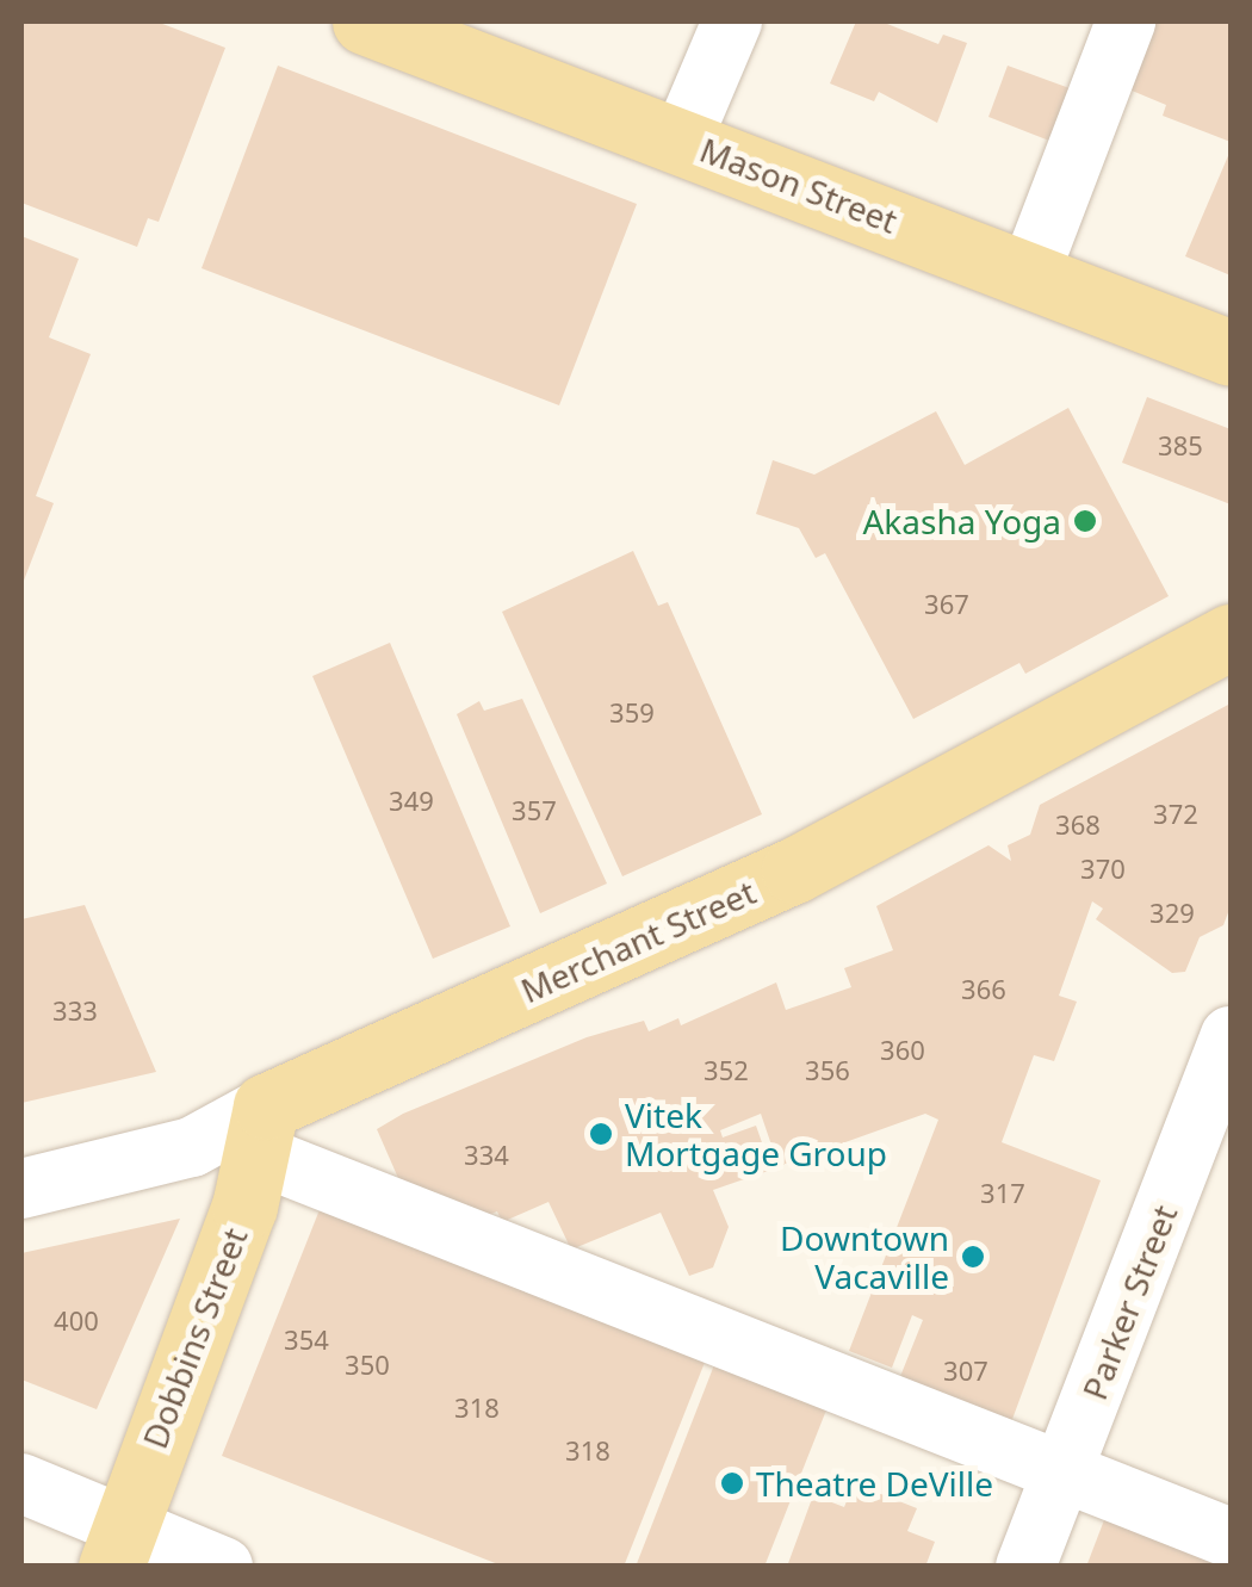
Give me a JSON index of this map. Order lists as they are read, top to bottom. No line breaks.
{"streets":{"main road":["Mason Street","Merchant Street","Dobbins Street"],"street":["Parker Street"]},"crossings":[["Merchant Street","Dobbins Street"]],"places":["Akasha Yoga","Vitek Mortgage Group","Downtown Vacaville","Theatre DeVille"],"house_numbers":["385","367","359","349","357","372","368","370","329","366","333","360","352","356","334","317","400","354","350","307","318","318"]}
